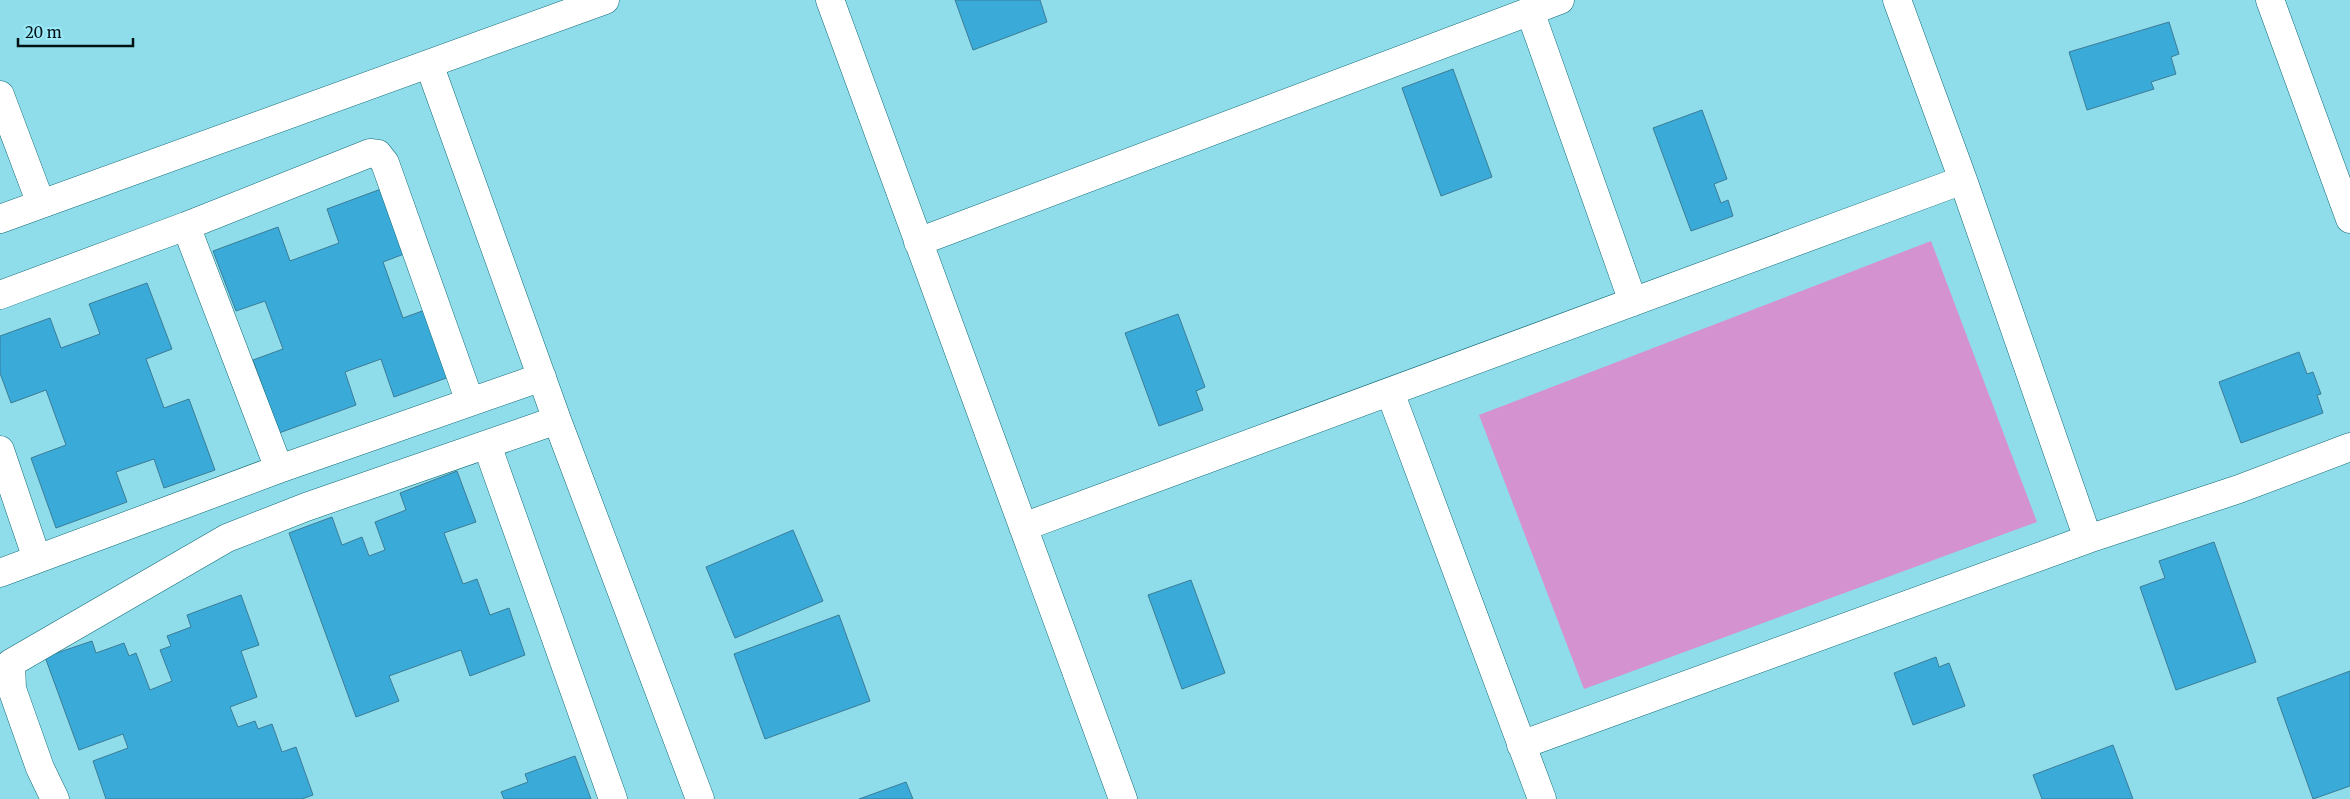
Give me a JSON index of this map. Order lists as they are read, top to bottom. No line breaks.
{"scale_bar":"20 m"}
